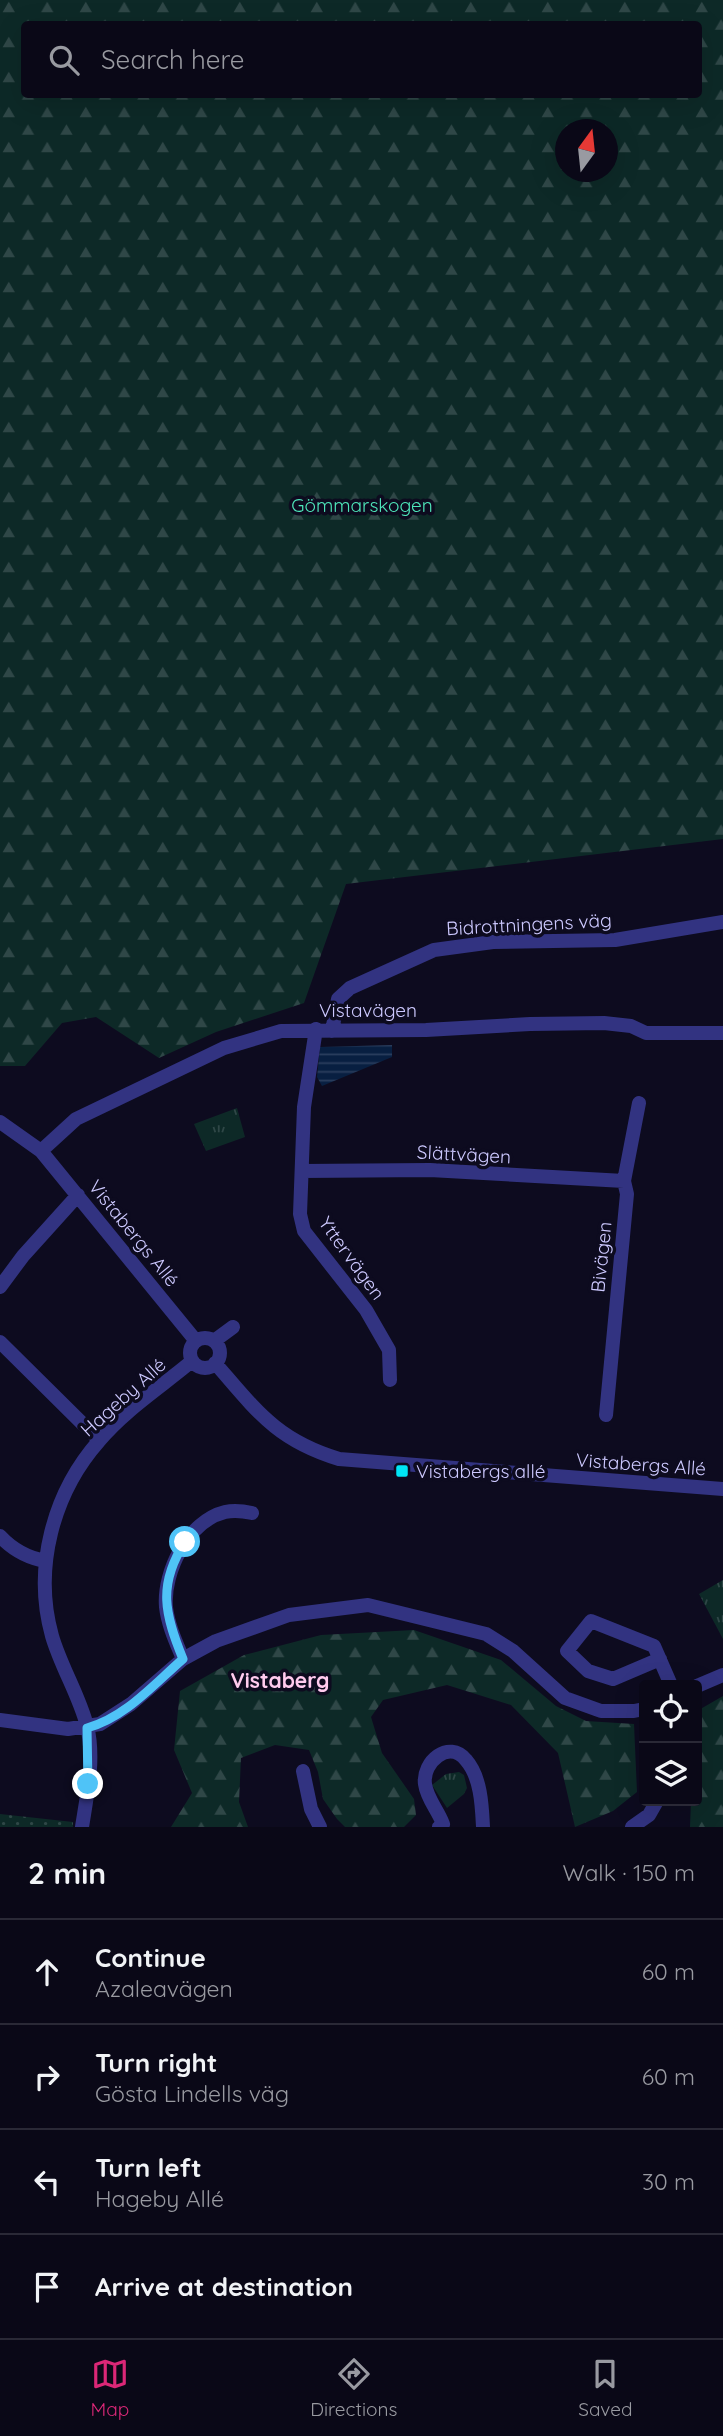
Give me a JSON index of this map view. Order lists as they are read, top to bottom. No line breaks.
{"streets":{"street":["Bidrottningens väg","Vistavägen","Slättvägen","Vistabergs Allé","Bivägen","Yttervägen","Hageby Allé"]},"crossings":[["Bidrottningens väg","Vistavägen"],["Vistavägen","Vistabergs Allé"],["Vistavägen","Yttervägen"],["Slättvägen","Bivägen"],["Slättvägen","Yttervägen"],["Vistabergs Allé","Hageby Allé"]],"districts":["Vistaberg"],"parks":["Gömmarskogen"],"places":{"transit":["Vistabergs allé"]},"north":"top","page":{"search":"Search here","heading":["2 min","Walk · 150 m"],"list":[["Continue","Azaleavägen","60 m"],["Turn right","Gösta Lindells väg","60 m"],["Turn left","Hageby Allé","30 m"],"Arrive at destination"],"nav":["Map","Directions","Saved"]}}
